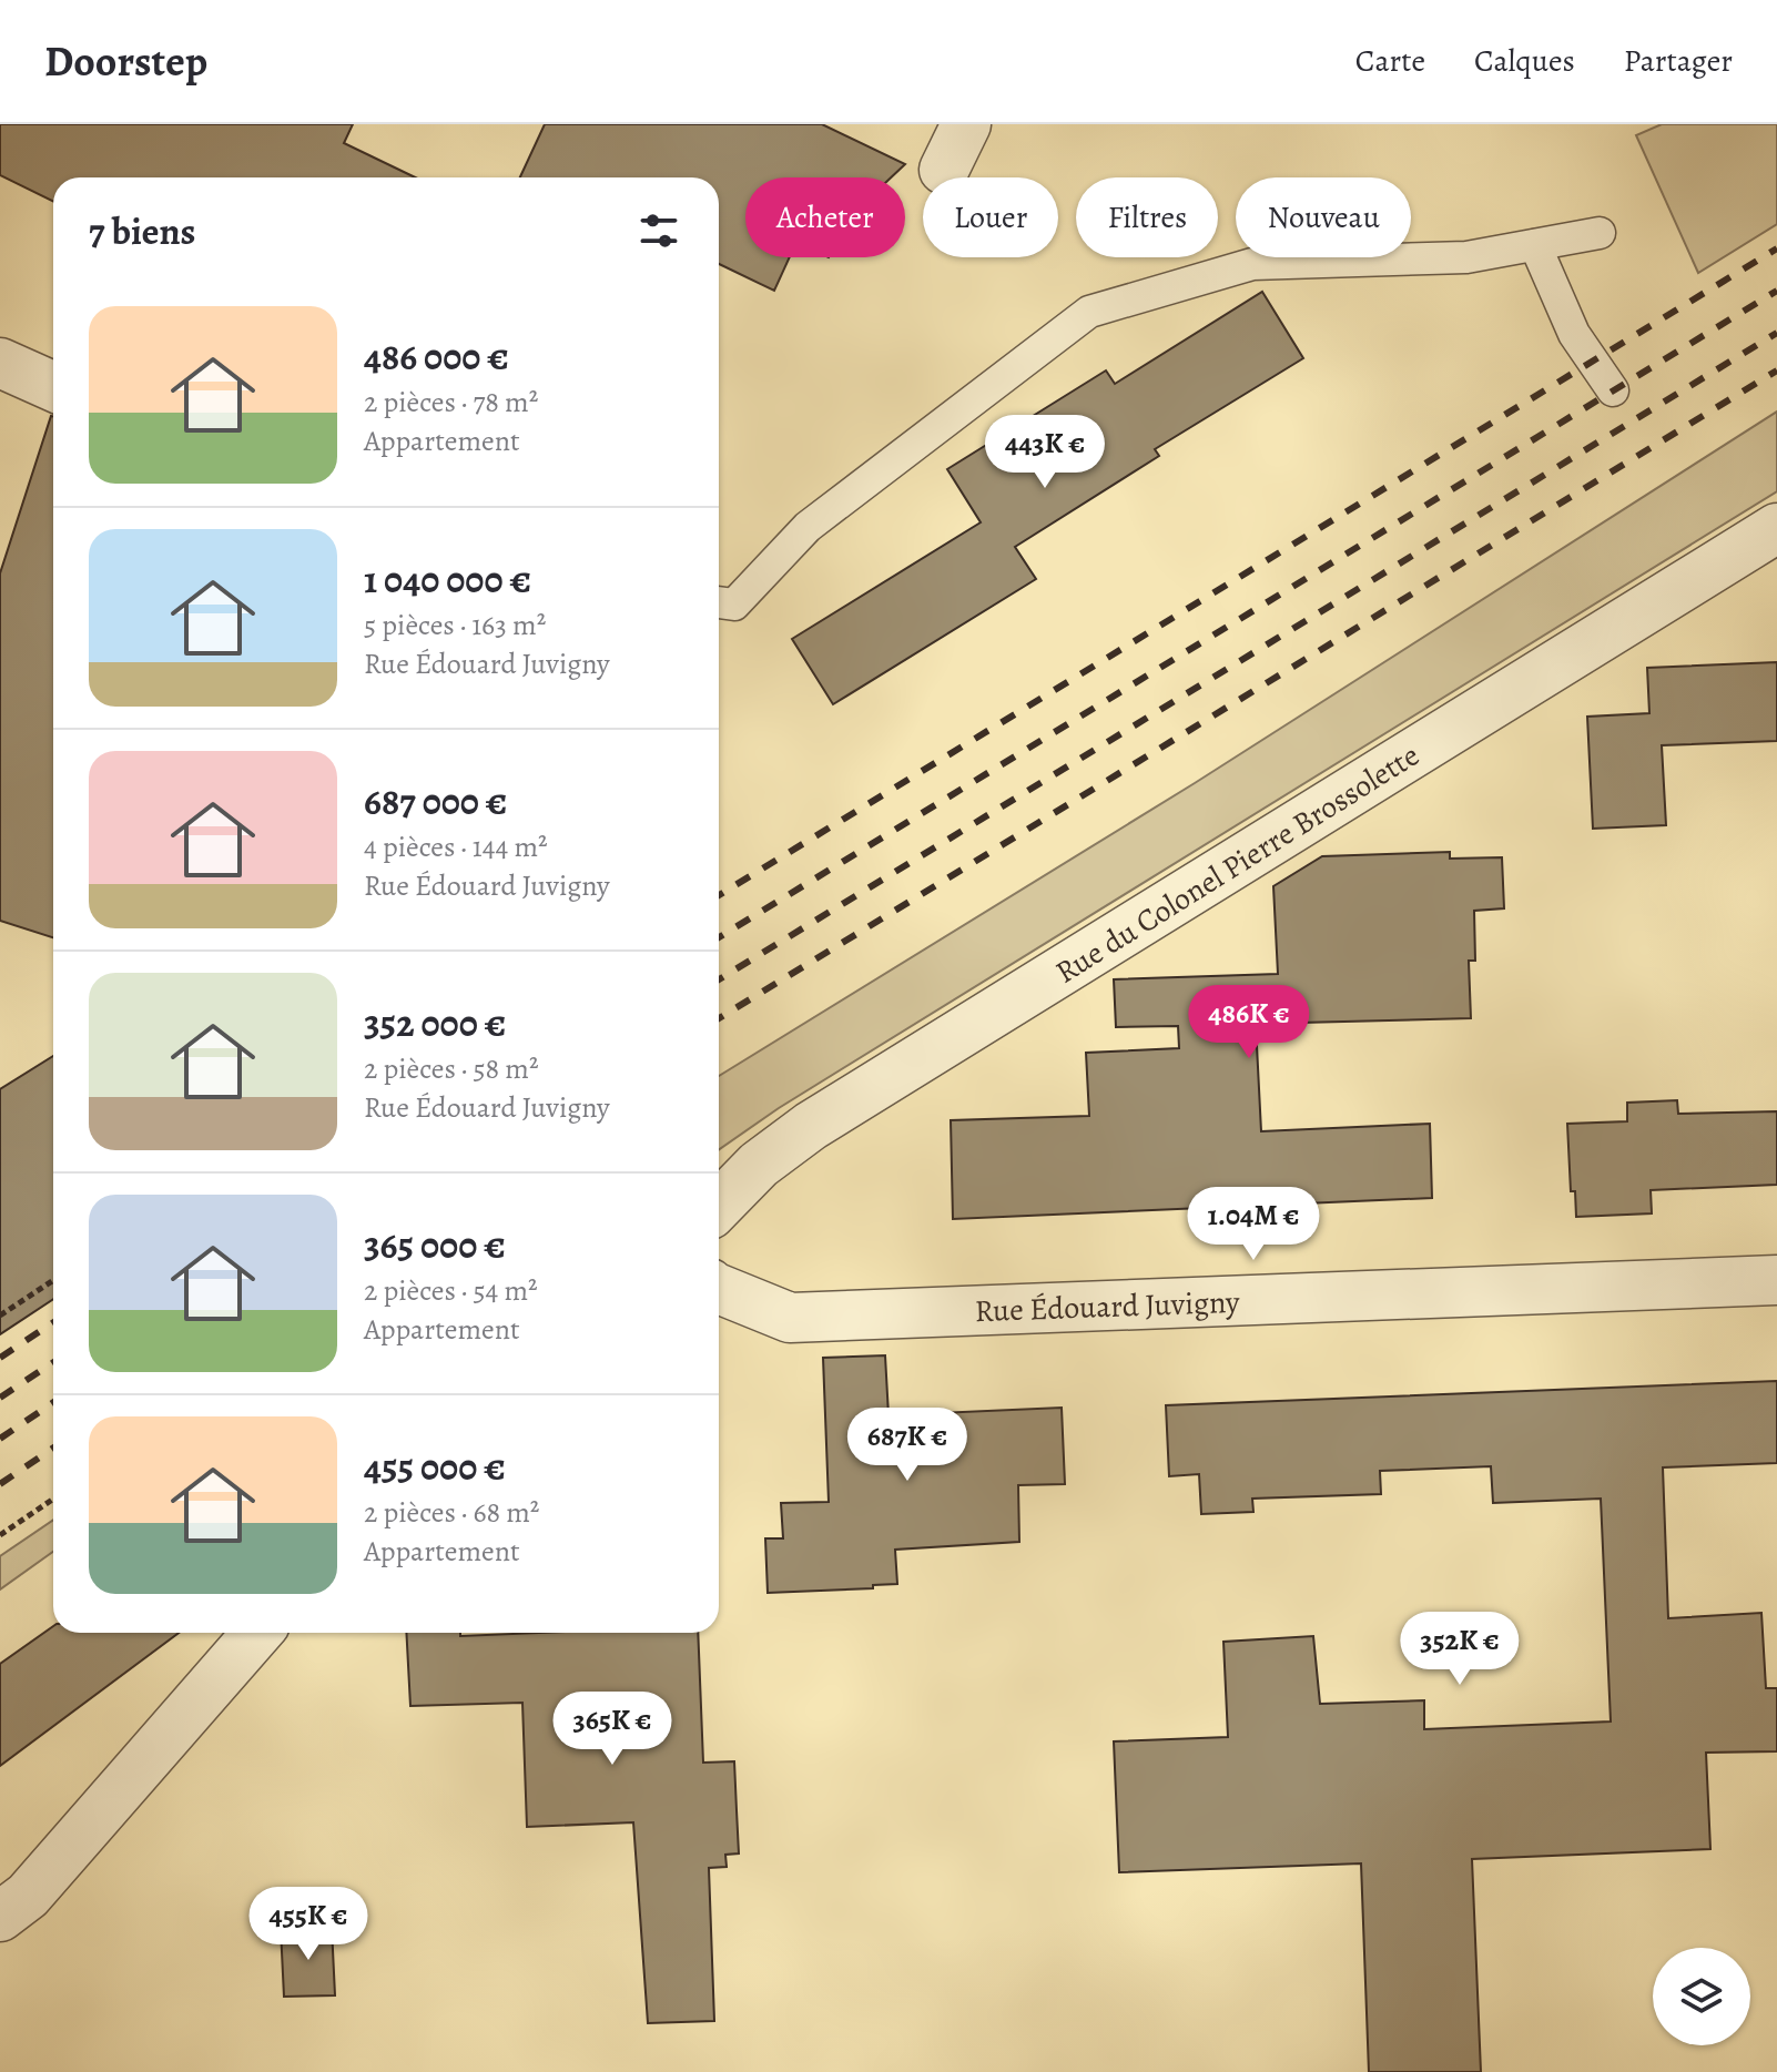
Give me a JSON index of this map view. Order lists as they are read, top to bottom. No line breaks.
{"streets":{"street":["Rue du Colonel Pierre Brossolette","Rue Édouard Juvigny"]},"page":{"header":"Doorstep","nav":["Carte","Calques","Partager"],"chip":["Acheter","Louer","Filtres","Nouveau"],"heading":"7 biens","list":[{"name":"486 000 €","note":"2 pièces · 78 m² · Appartement"},{"name":"1 040 000 €","note":"5 pièces · 163 m² · Rue Édouard Juvigny"},{"name":"687 000 €","note":"4 pièces · 144 m² · Rue Édouard Juvigny"},{"name":"352 000 €","note":"2 pièces · 58 m² · Rue Édouard Juvigny"},{"name":"365 000 €","note":"2 pièces · 54 m² · Appartement"},{"name":"455 000 €","note":"2 pièces · 68 m² · Appartement"}],"price":["443K €","486K €","1.04M €","687K €","352K €","365K €","455K €"]}}
